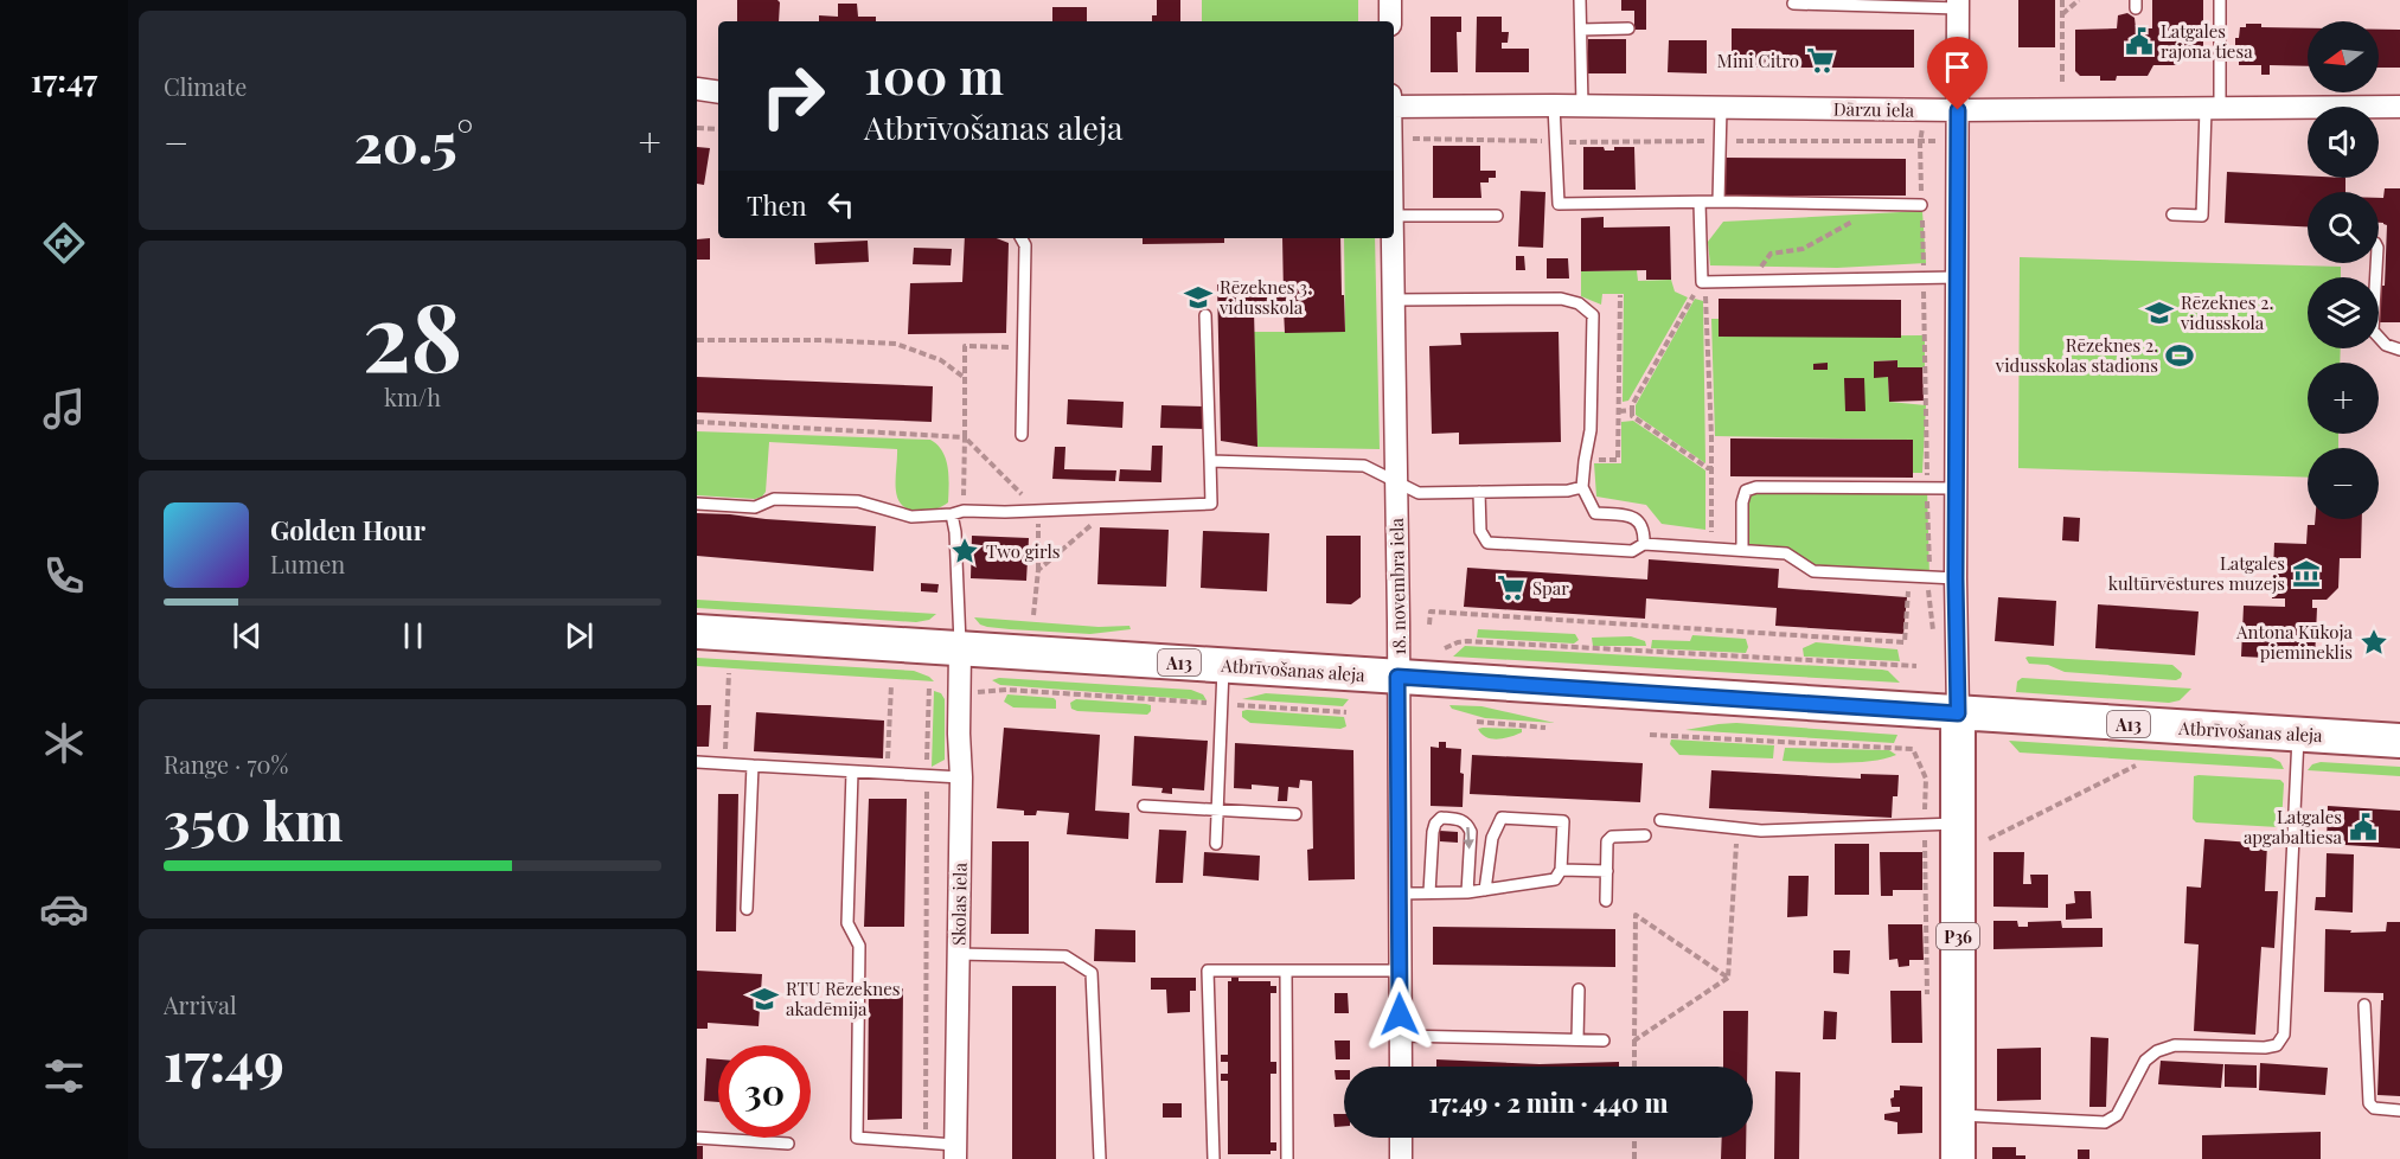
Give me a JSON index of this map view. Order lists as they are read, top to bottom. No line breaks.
{"streets":{"main road":["A13","Atbrīvošanas aleja","P36"],"street":["Dārzu iela","18. novembra iela","Skolas iela"]},"crossings":[["18. novembra iela","Atbrīvošanas aleja"],["Atbrīvošanas aleja","Skolas iela"],["Atbrīvošanas aleja","P36"]],"places":{"public building":["Latgales rajona tiesa","Latgales apgabaltiesa"],"supermarket":["Mini Citro","Spar"],"school or university":["Rēzeknes 3. vidusskola","Rēzeknes 2. vidusskola","RTU Rēzeknes akadēmija"],"sports":["Rēzeknes 2. vidusskolas stadions"],"place":["Two girls","Antona Kūkoja piemineklis"],"museum":["Latgales kultūrvēstures muzejs"]},"north":"left","page":{"tabs":"17:47","tile":["Climate",["28","km/h"],["Range · 70%","350 km"],["Arrival","17:49"]],"map_buttons":["+","−"],"turn":["100 m","Atbrīvošanas aleja"],"heat":["−","20.5°","+"],"then":"Then","song":["Golden Hour","Lumen"],"limit":"30","trip":"17:49 · 2 min · 440 m"}}
